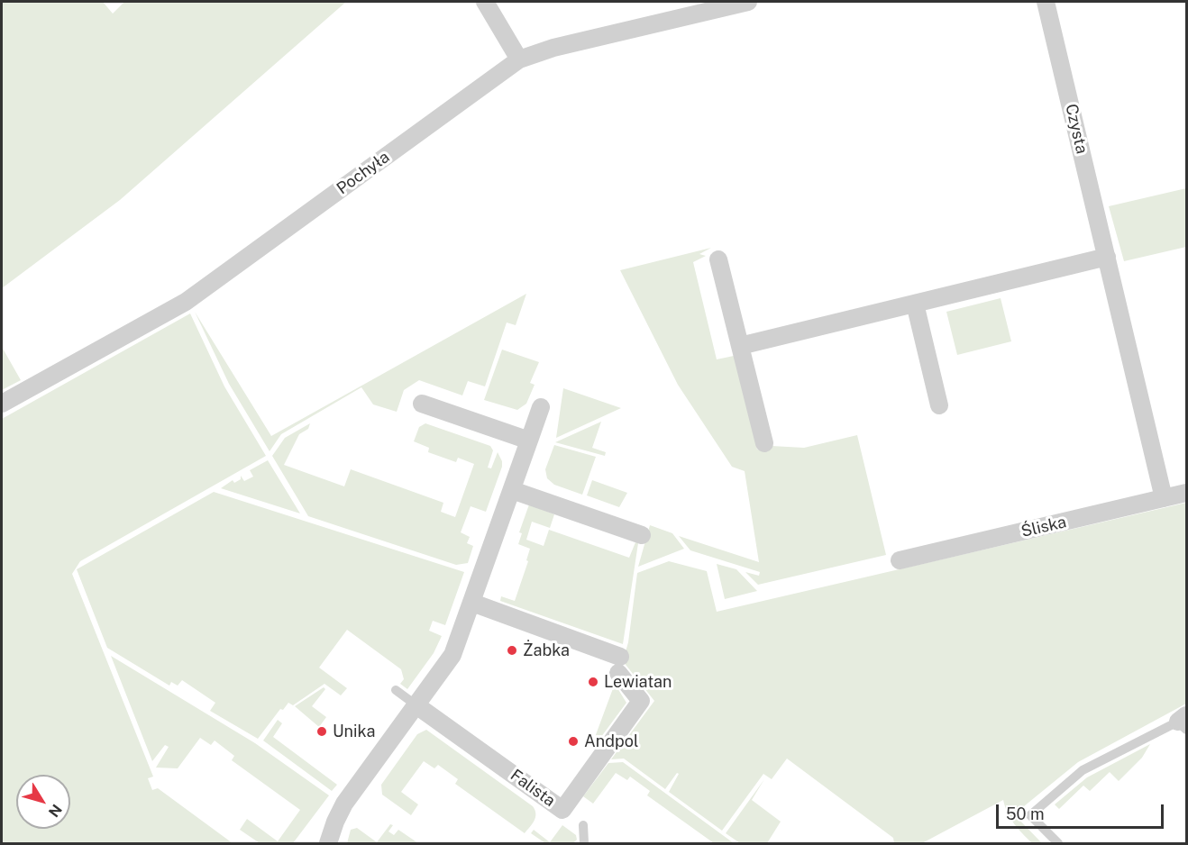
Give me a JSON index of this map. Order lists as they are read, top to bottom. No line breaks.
{"streets":{"street":["Czysta","Pochyła","Śliska","Falista"]},"crossings":[["Czysta","Śliska"]],"places":["Żabka","Lewiatan","Unika","Andpol"],"scale_bar":"50 m","north":"bottom right"}
